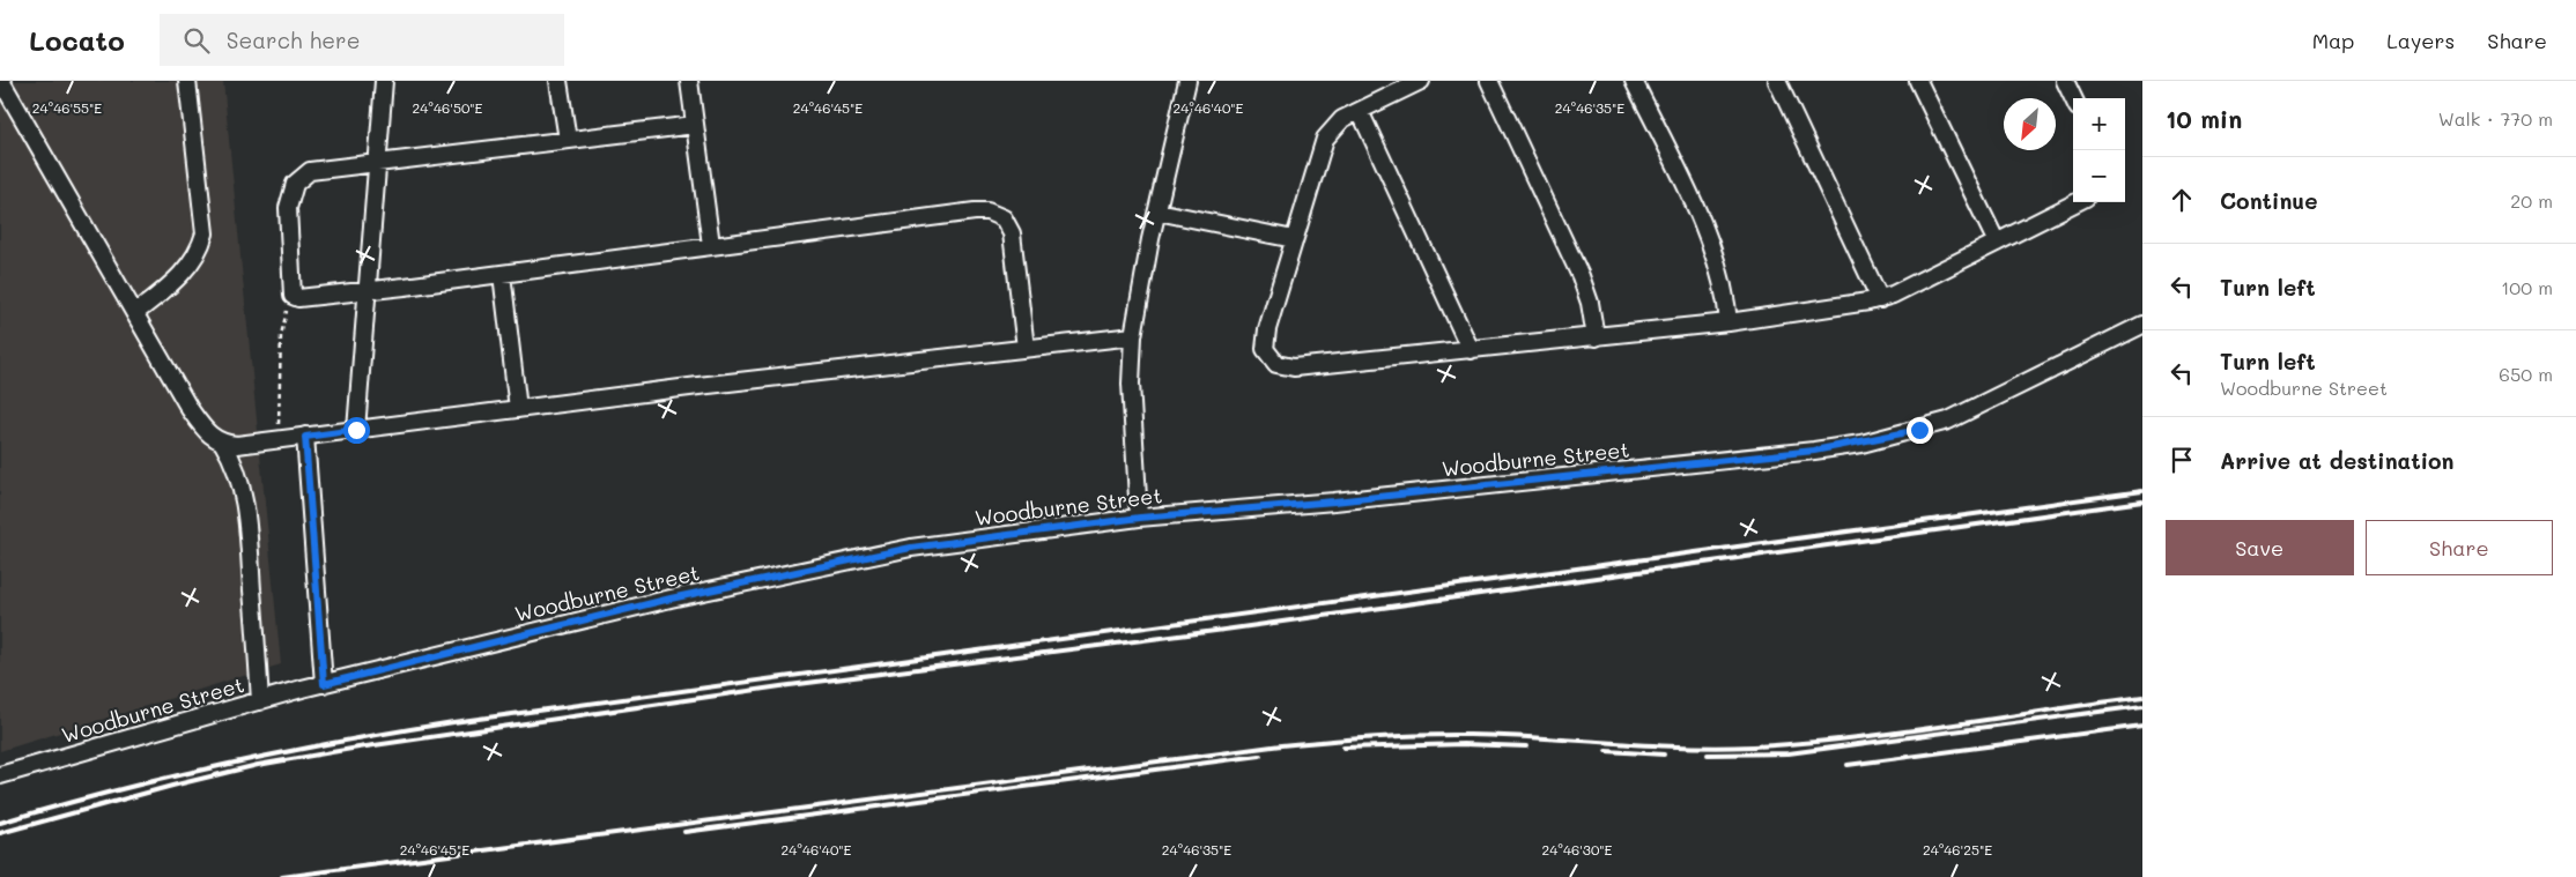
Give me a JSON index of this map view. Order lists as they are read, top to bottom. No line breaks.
{"streets":{"street":["Woodburne Street"]},"north":"bottom left","page":{"header":"Locato","search":"Search here","nav":["Map","Layers","Share"],"heading":["10 min","Walk · 770 m"],"map_buttons":["+","−"],"list":[["Continue","20 m"],["Turn left","100 m"],["Turn left","Woodburne Street","650 m"],"Arrive at destination"],"buttons":["Save","Share"]},"coordinates":["24°46'55\"E","24°46'50\"E","24°46'45\"E","24°46'40\"E","24°46'35\"E","24°46'30\"E","24°46'25\"E"]}
